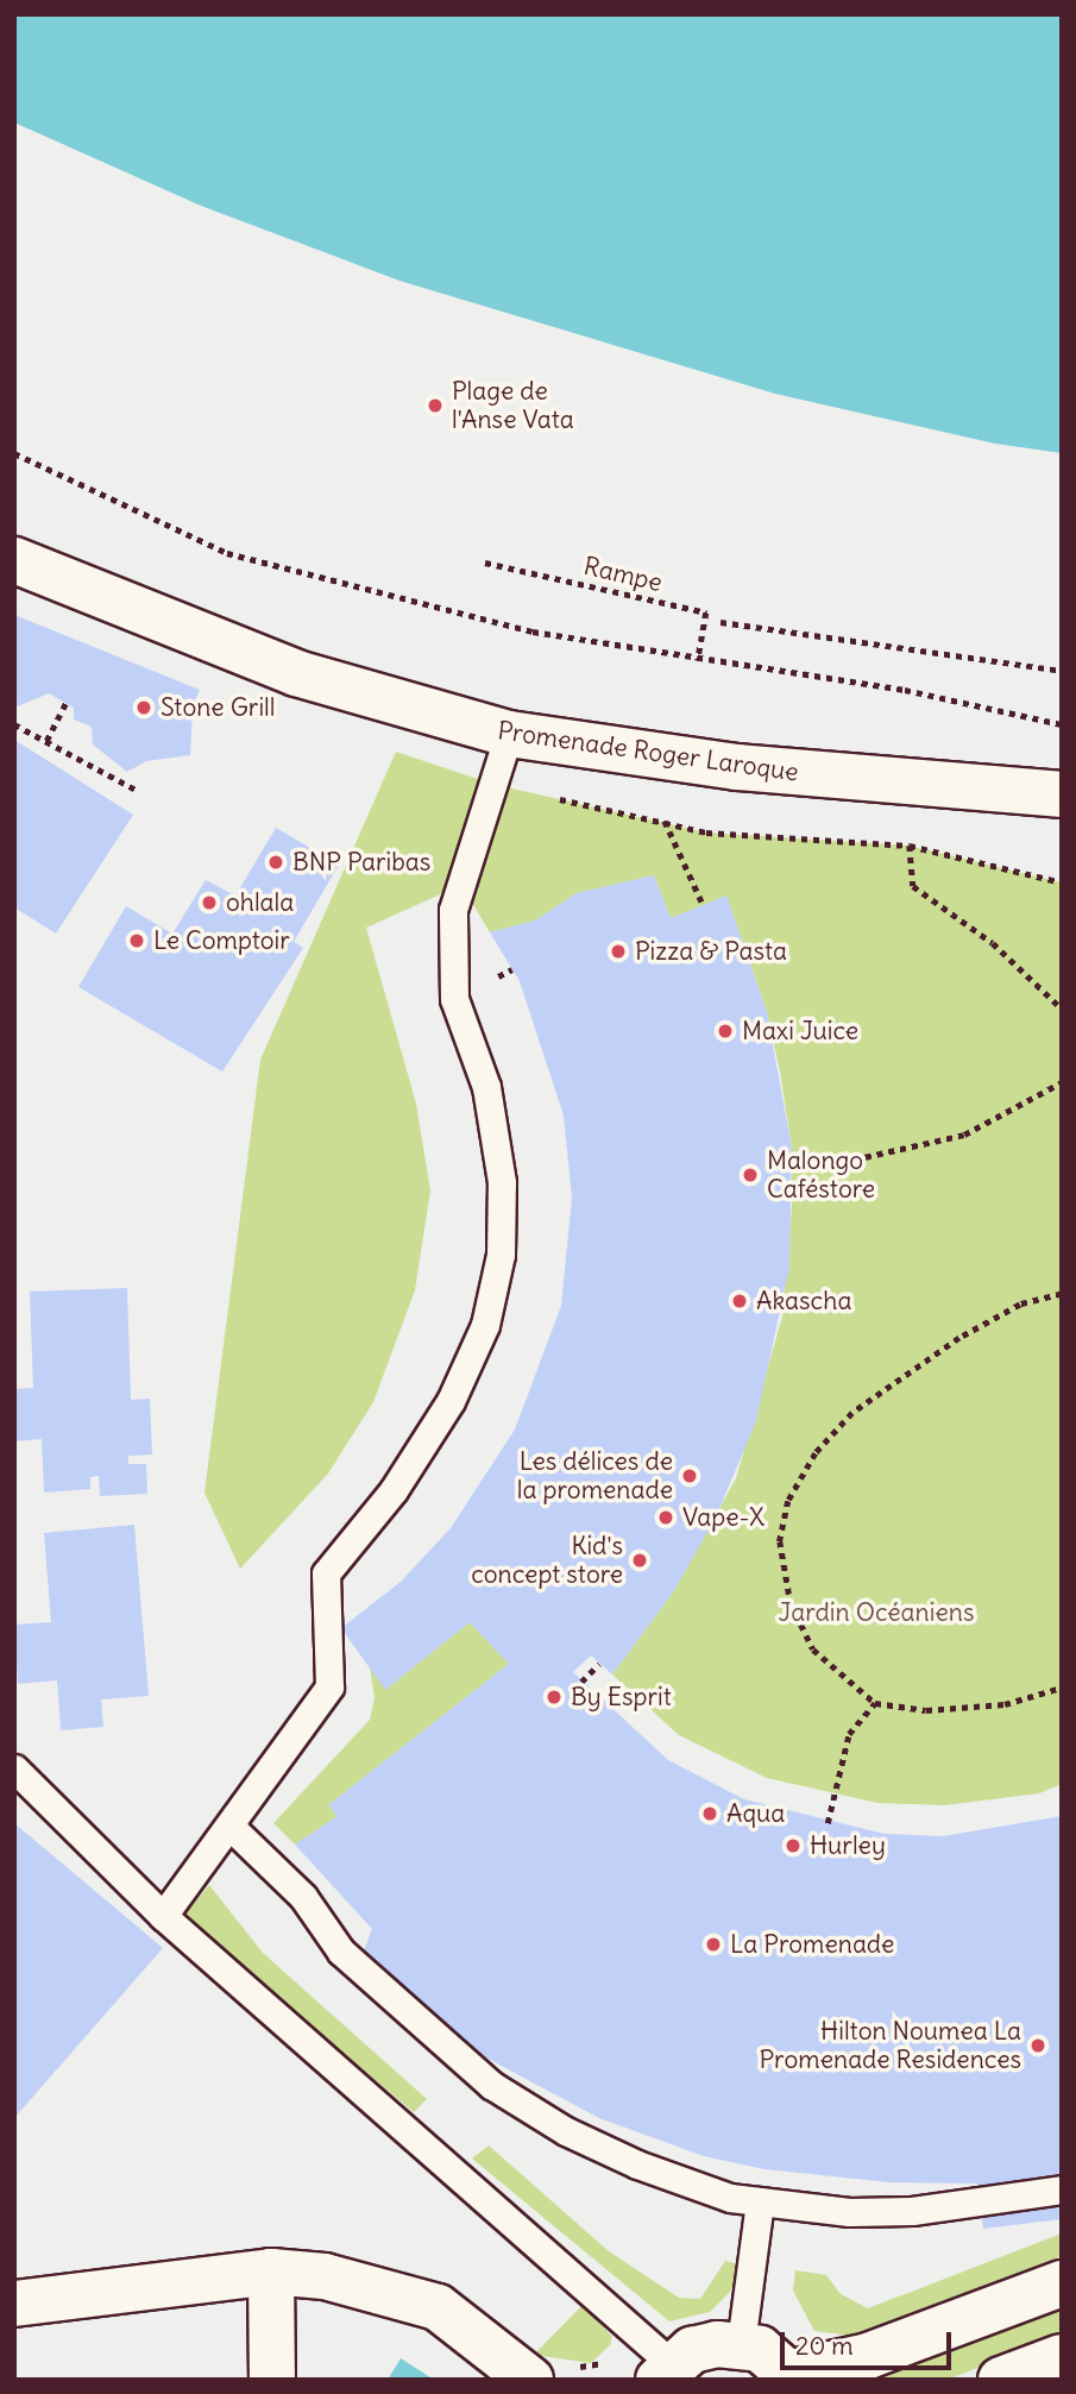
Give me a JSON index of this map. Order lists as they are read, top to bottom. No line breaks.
{"streets":{"street":["Promenade Roger Laroque"],"path":["Rampe"]},"parks":["Jardin Océaniens"],"places":["Plage de l'Anse Vata","Stone Grill","BNP Paribas","ohlala","Le Comptoir","Pizza & Pasta","Maxi Juice","Malongo Caféstore","Akascha","Les délices de la promenade","Vape-X","Kid's concept store","By Esprit","Aqua","Hurley","La Promenade","Hilton Noumea La Promenade Residences"],"scale_bar":"20 m"}
